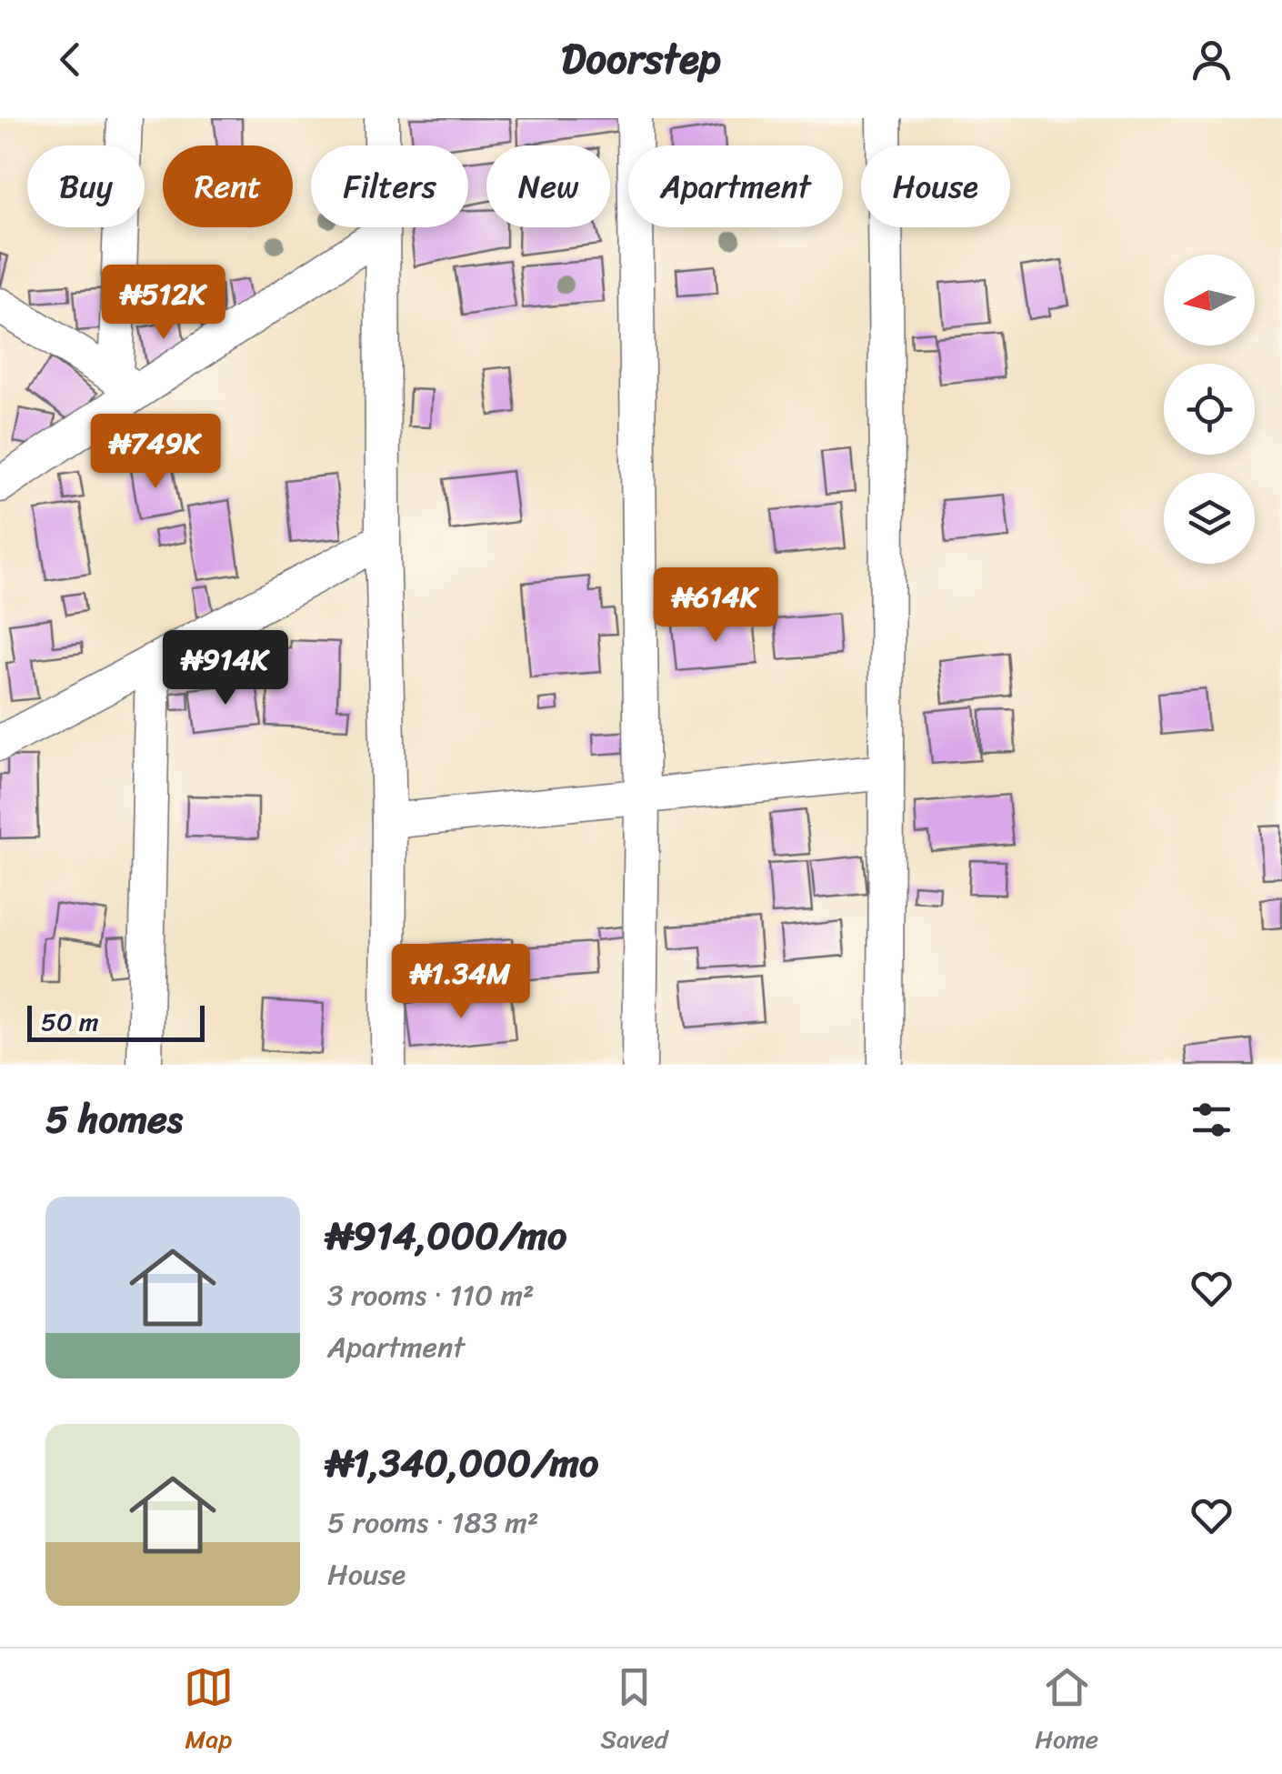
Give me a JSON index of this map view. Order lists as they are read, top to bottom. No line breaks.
{"scale_bar":"50 m","north":"left","page":{"header":"Doorstep","chip":["Buy","Rent","Filters","New","Apartment","House"],"price":["₦512K","₦749K","₦614K","₦914K","₦1.34M"],"scale":"50 m","heading":"5 homes","list":[{"name":"₦914,000/mo","note":"3 rooms · 110 m² · Apartment"},{"name":"₦1,340,000/mo","note":"5 rooms · 183 m² · House"}],"tabs":["Map","Saved","Home"]}}
